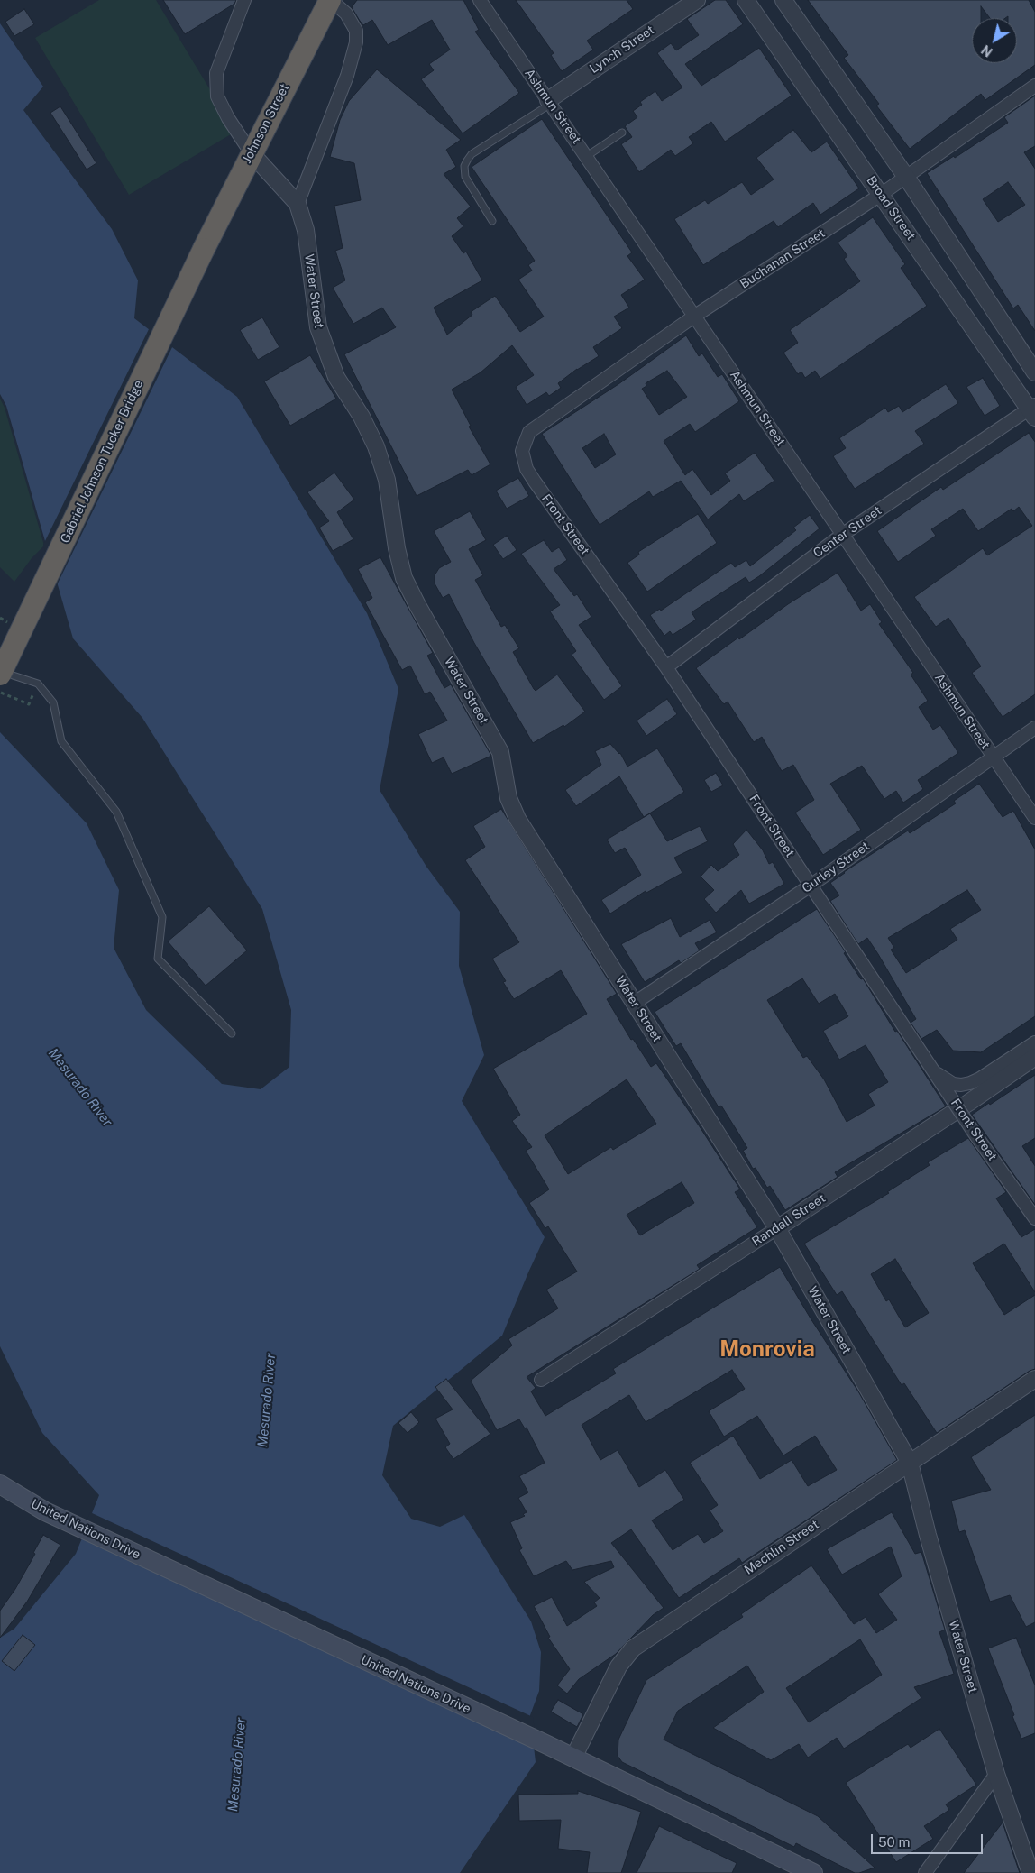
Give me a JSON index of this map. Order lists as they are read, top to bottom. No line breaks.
{"streets":{"highway":["Johnson Street","Gabriel Johnson Tucker Bridge"],"main road":["United Nations Drive"],"street":["Lynch Street","Ashmun Street","Broad Street","Buchanan Street","Water Street","Front Street","Center Street","Gurley Street","Randall Street","Mechlin Street"]},"crossings":[["Lynch Street","Ashmun Street"],["Ashmun Street","Buchanan Street"],["Ashmun Street","Center Street"],["Ashmun Street","Gurley Street"],["Johnson Street","Water Street"],["Johnson Street","Gabriel Johnson Tucker Bridge"],["Broad Street","Buchanan Street"],["Broad Street","Center Street"],["Buchanan Street","Front Street"],["Water Street","Gurley Street"],["Water Street","Randall Street"],["Water Street","Mechlin Street"],["Front Street","Center Street"],["Front Street","Gurley Street"],["United Nations Drive","Mechlin Street"]],"districts":["Monrovia"],"water":["Mesurado River"],"scale_bar":"50 m","north":"bottom left"}
